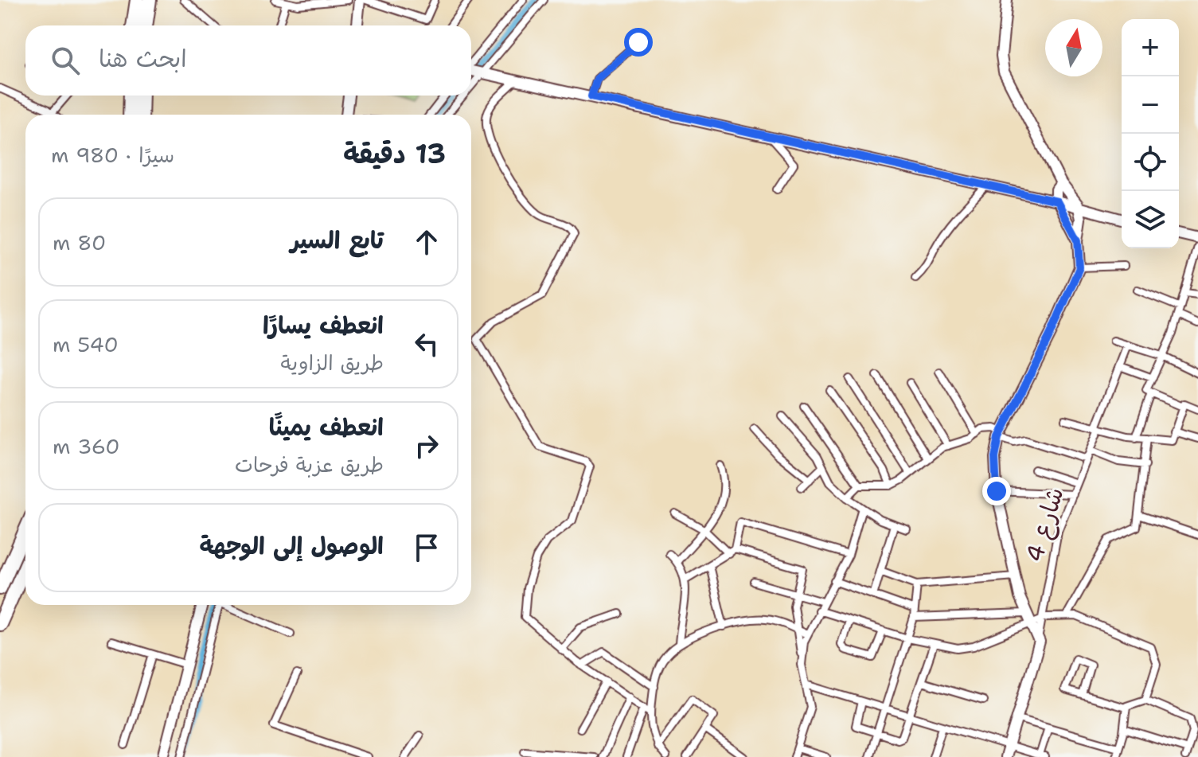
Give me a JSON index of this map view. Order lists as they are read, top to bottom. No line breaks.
{"streets":{"street":["شارع 4"]},"north":"top","page":{"map_buttons":["+","−"],"search":"ابحث هنا","heading":["13 دقيقة","سيرًا · 980 m"],"list":[["تابع السير","80 m"],["انعطف يسارًا","طريق الزاوية","540 m"],["انعطف يمينًا","طريق عزبة فرحات","360 m"],"الوصول إلى الوجهة"]}}
